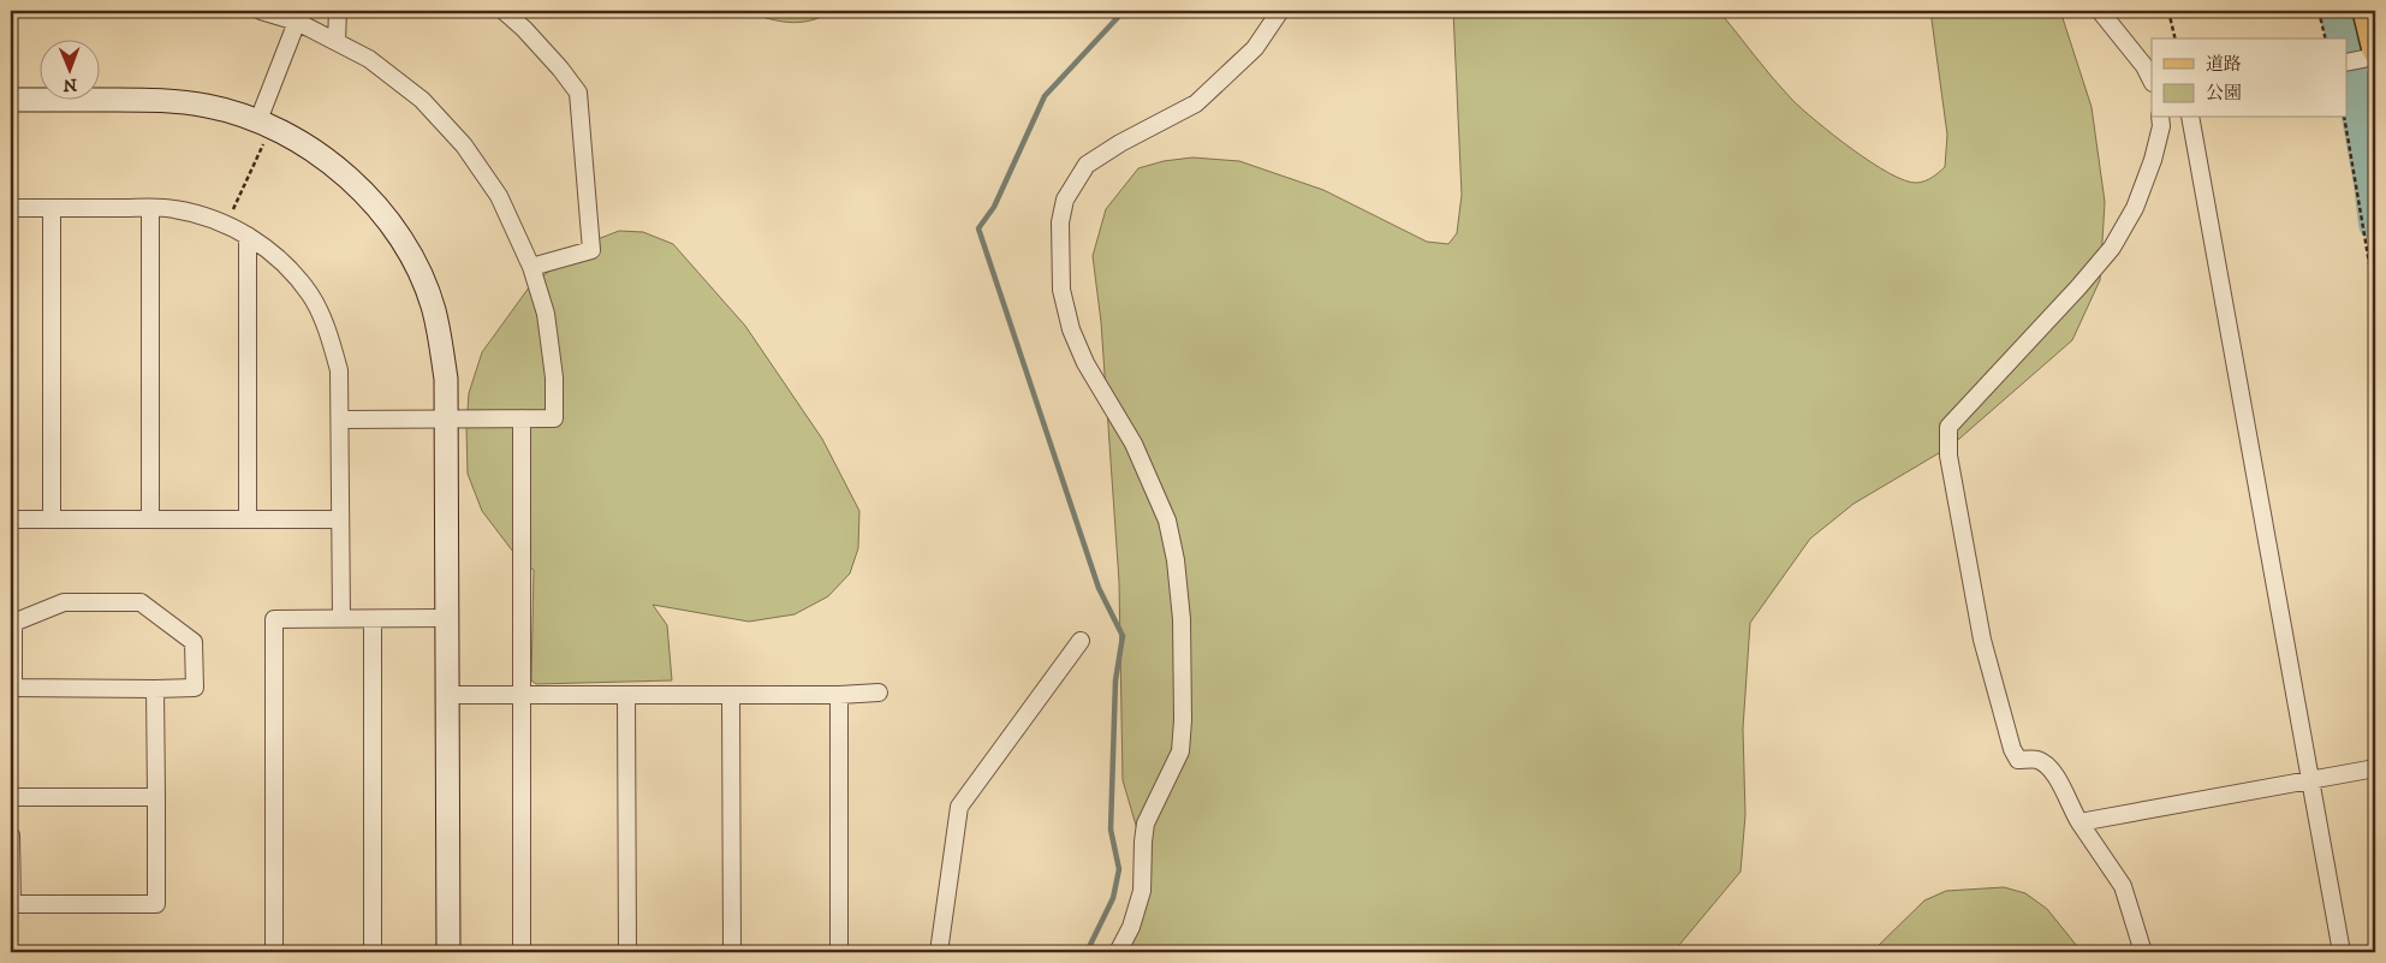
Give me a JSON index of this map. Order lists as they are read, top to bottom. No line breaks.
{"legend":["道路","公園"],"north":"bottom"}
